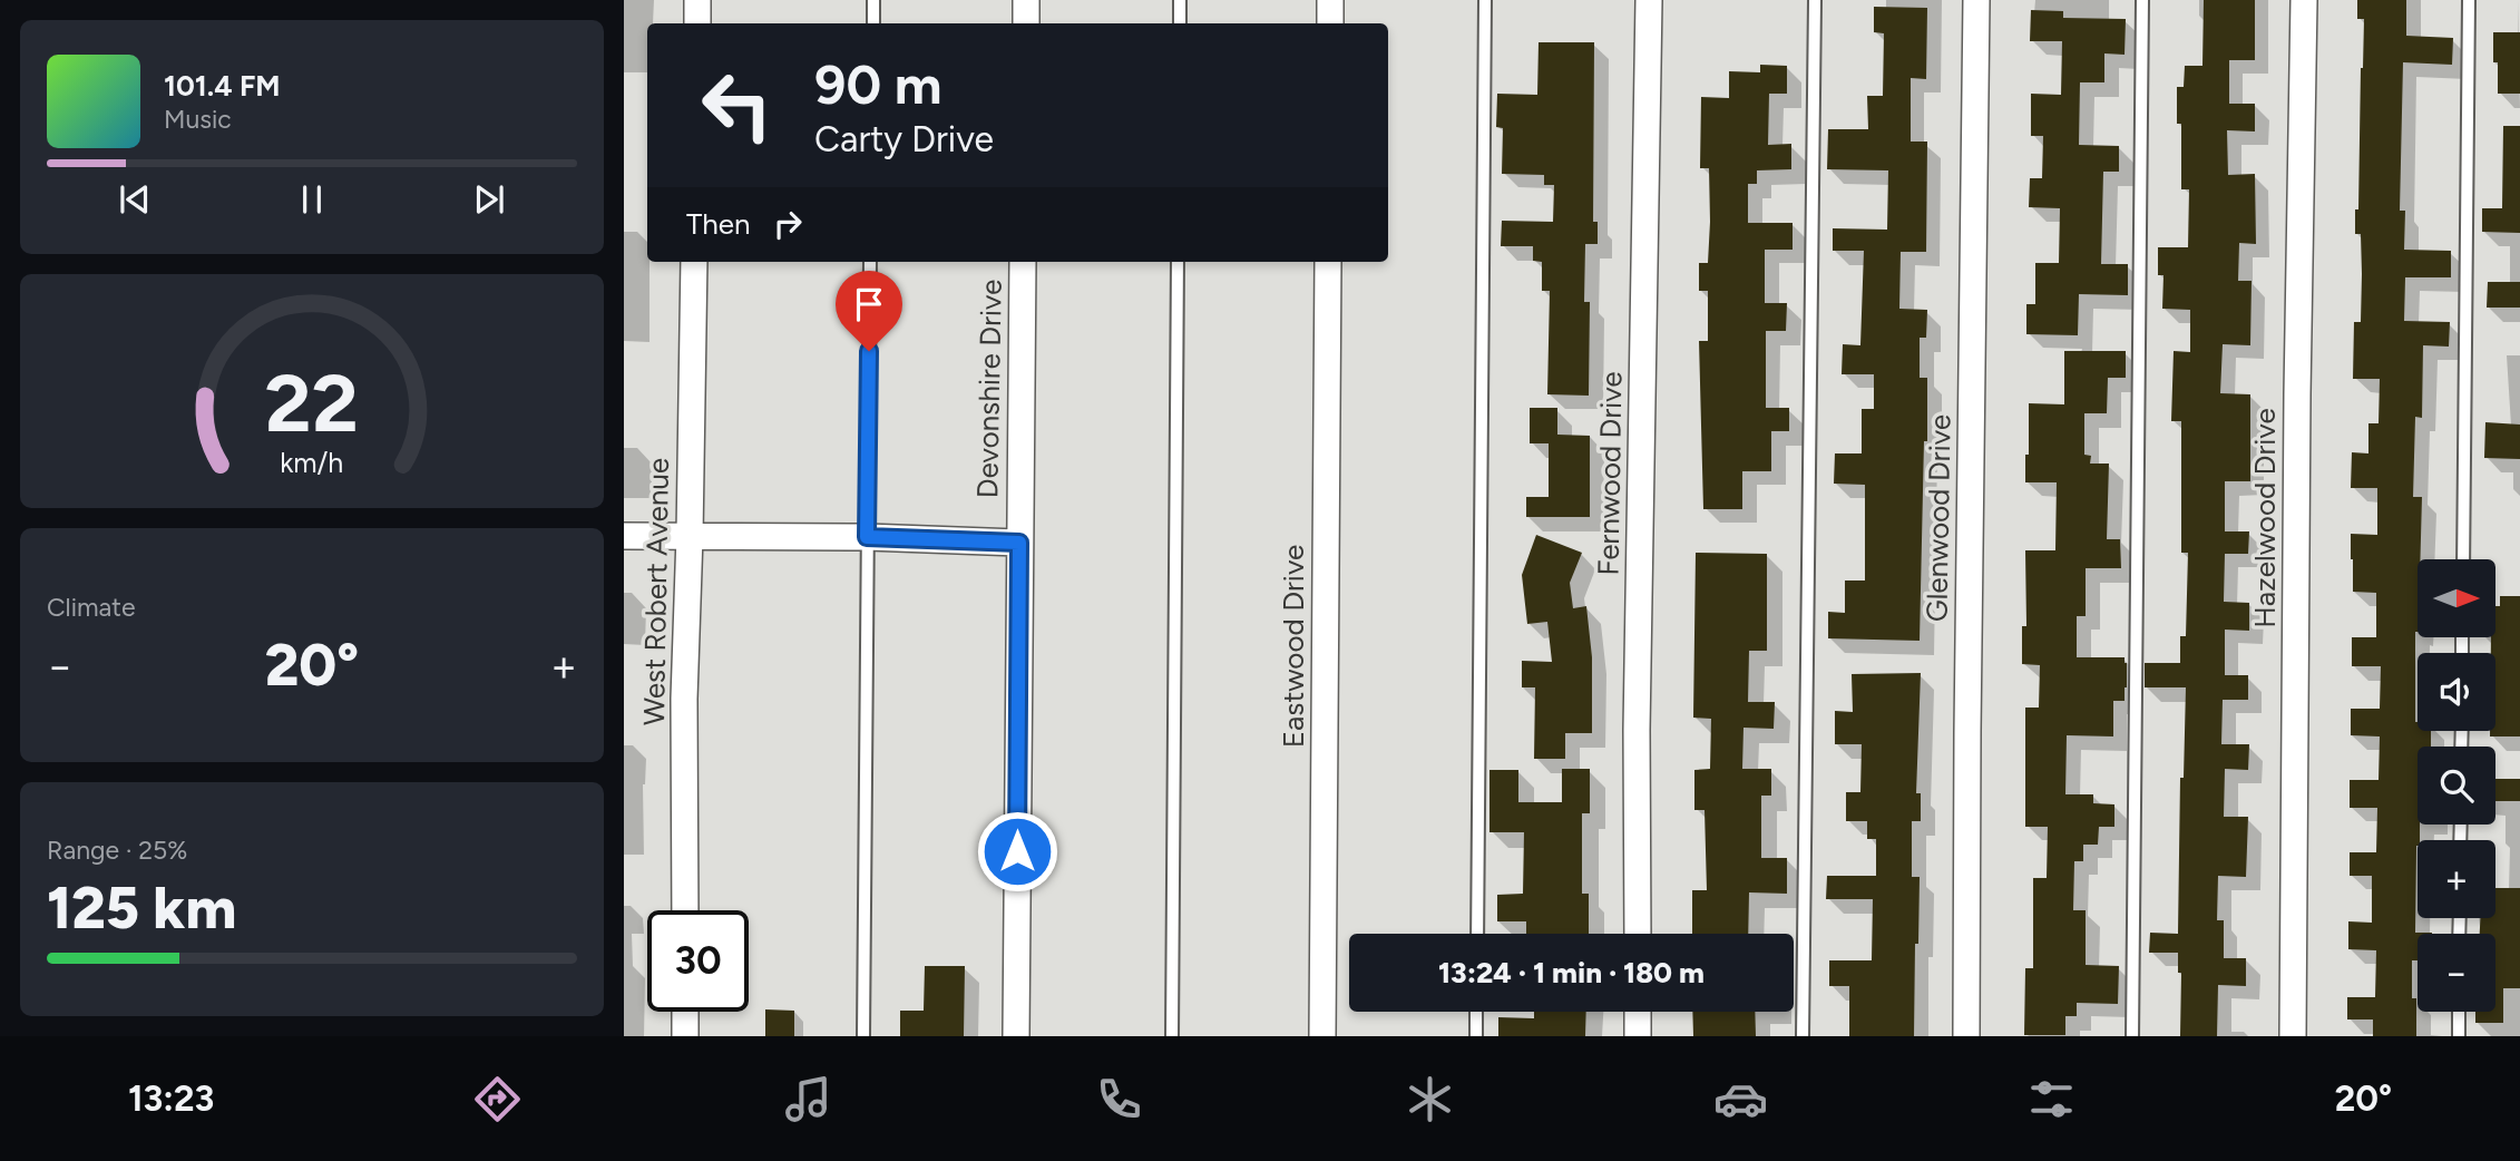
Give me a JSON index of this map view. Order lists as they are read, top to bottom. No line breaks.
{"streets":{"street":["Devonshire Drive","Fernwood Drive","Glenwood Drive","Hazelwood Drive","West Robert Avenue","Eastwood Drive"]},"north":"right","page":{"turn":["90 m","Carty Drive"],"song":["101.4 FM","Music"],"then":"Then","tile":["Climate",["Range · 25%","125 km"]],"map_buttons":["+","−"],"heat":["−","20°","+"],"limit":"30","trip":"13:24 · 1 min · 180 m","tabs":["13:23","20°"],"gauge":["22","km/h"]}}
